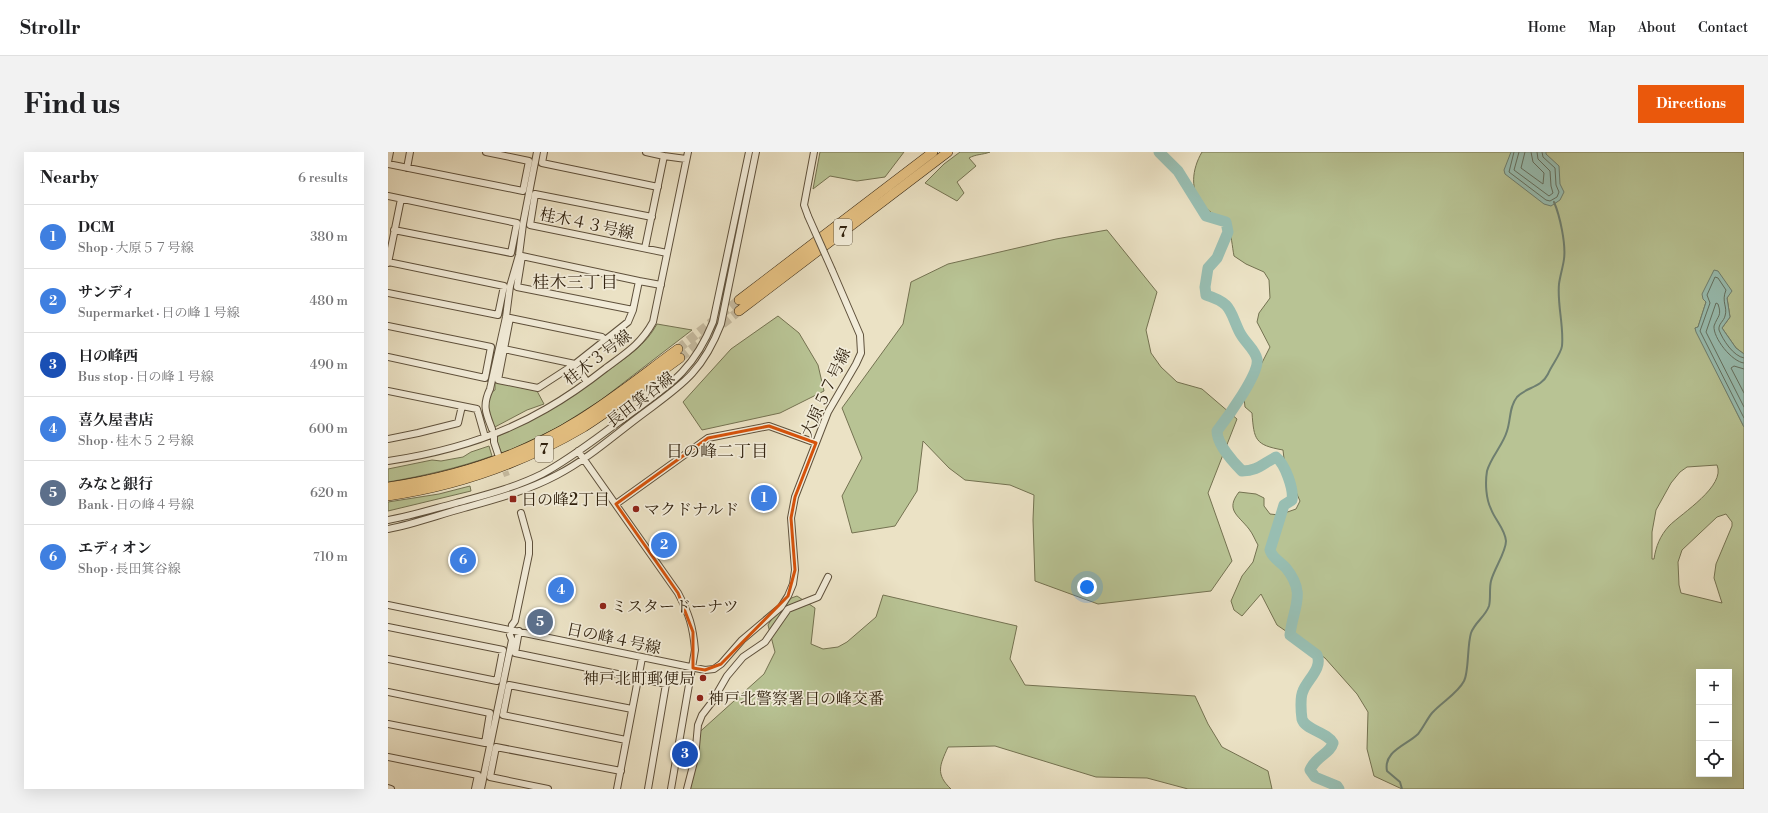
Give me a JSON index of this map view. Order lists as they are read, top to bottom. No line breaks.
{"streets":{"highway":["7"],"street":["桂木４３号線","桂木３号線","大原５７号線","長田箕谷線","日の峰４号線"]},"crossings":[["桂木４３号線","桂木３号線"],["大原５７号線","日の峰４号線"]],"districts":["桂木三丁目","日の峰二丁目"],"places":{"transit":["日の峰2丁目"],"other":["マクドナルド","ミスタードーナツ","神戸北町郵便局","神戸北警察署日の峰交番"]},"page":{"header":"Strollr","nav":["Home","Map","About","Contact"],"buttons":"Directions","title":"Find us","heading":["Nearby","6 results"],"list":[{"mark":"1","name":"DCM","note":"Shop · 大原５７号線","value":"380 m"},{"mark":"2","name":"サンディ","note":"Supermarket · 日の峰１号線","value":"480 m"},{"mark":"3","name":"日の峰西","note":"Bus stop · 日の峰１号線","value":"490 m"},{"mark":"4","name":"喜久屋書店","note":"Shop · 桂木５２号線","value":"600 m"},{"mark":"5","name":"みなと銀行","note":"Bank · 日の峰４号線","value":"620 m"},{"mark":"6","name":"エディオン","note":"Shop · 長田箕谷線","value":"710 m"}],"pins":["1","2","6","4","5","3"],"map_buttons":["+","−"]}}
